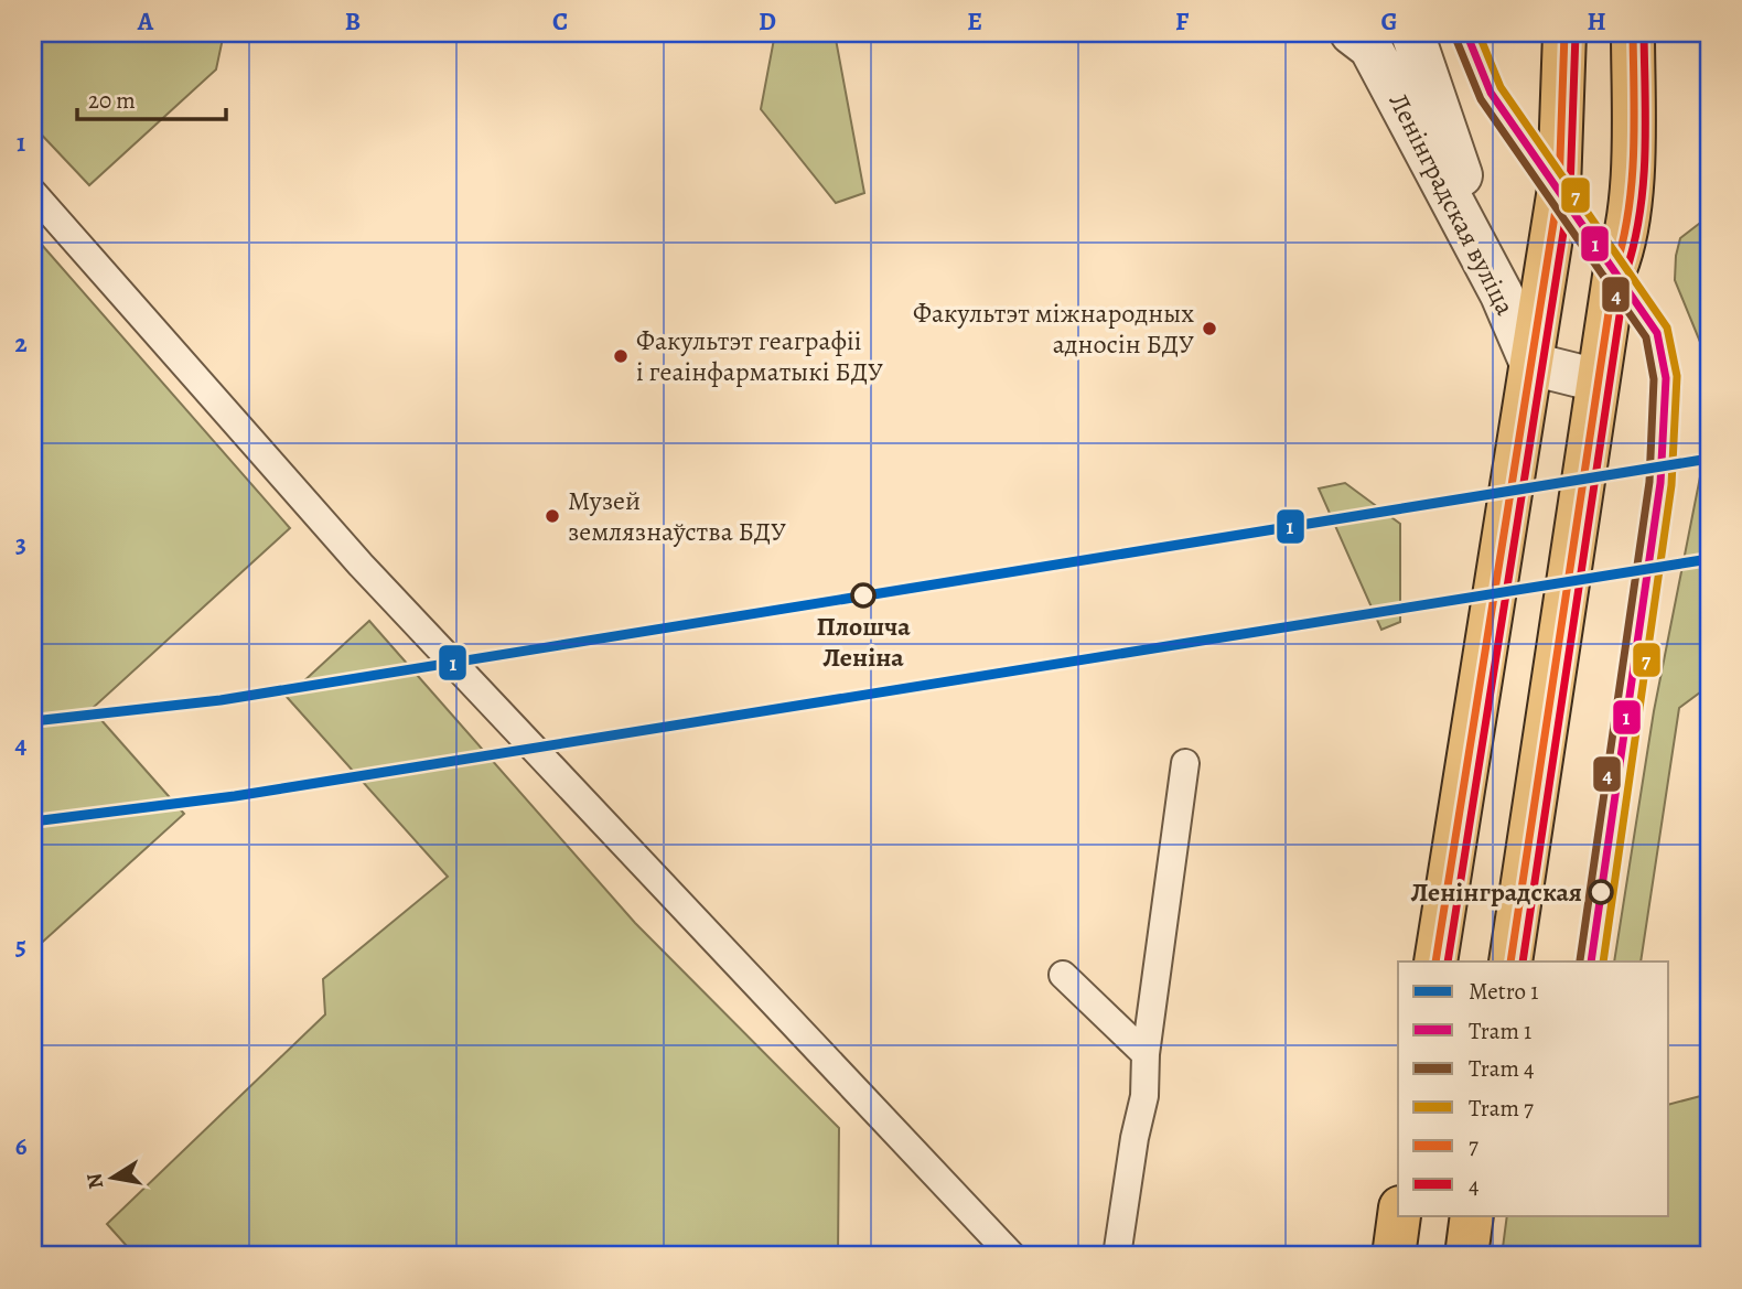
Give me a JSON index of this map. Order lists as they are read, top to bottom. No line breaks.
{"streets":{"street":["Ленінградская вуліца"]},"places":["Факультэт міжнародных адносін БДУ","Факультэт геаграфіі і геаінфарматыкі БДУ","Музей землязнаўства БДУ","Плошча Леніна","Ленінградская"],"lines":["tram line 1","tram line 7","transit line 7","transit line 4","tram line 4","metro line 1"],"legend":["Metro 1","Tram 1","Tram 4","Tram 7","7","4"],"scale_bar":"20 m","north":"left","grid":{"columns":["A","B","C","D","E","F","G","H"],"rows":["1","2","3","4","5","6"]}}
